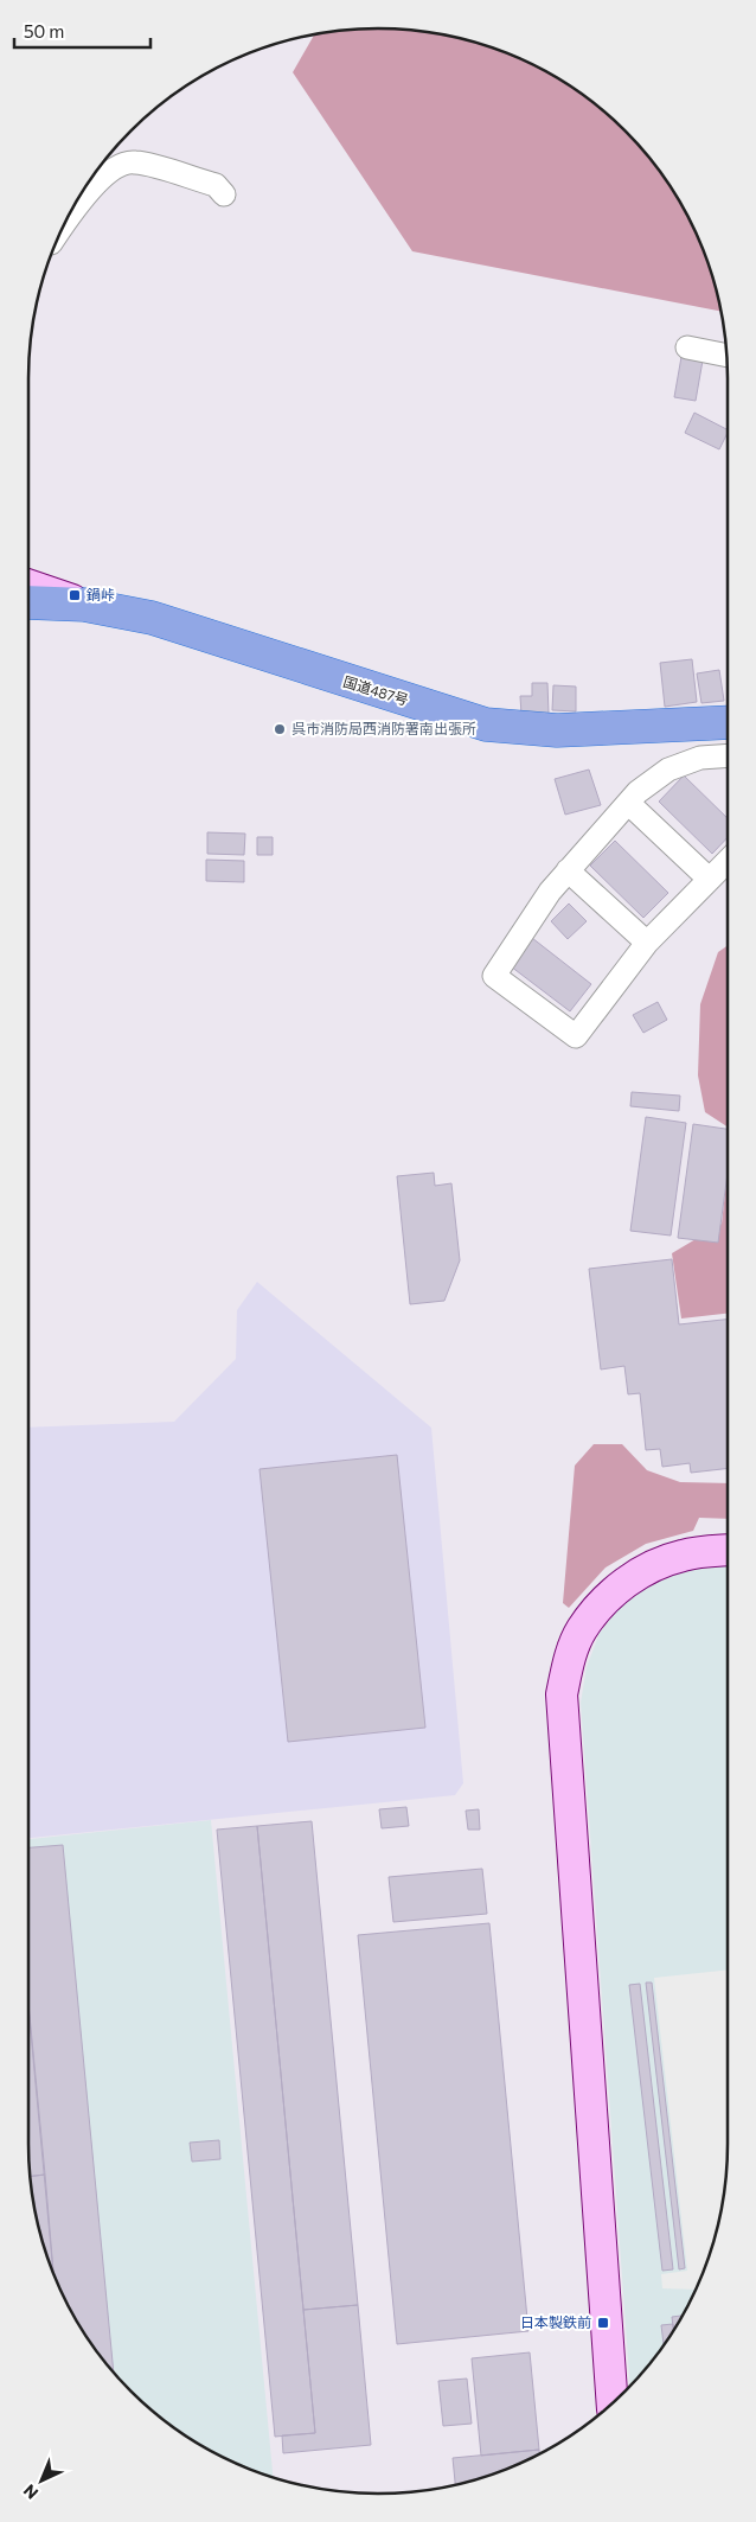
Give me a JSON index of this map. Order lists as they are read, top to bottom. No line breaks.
{"streets":{"highway":["国道487号"]},"places":{"transit":["鍋峠","日本製鉄前"],"other":["呉市消防局西消防署南出張所"]},"scale_bar":"50 m","north":"bottom left"}
